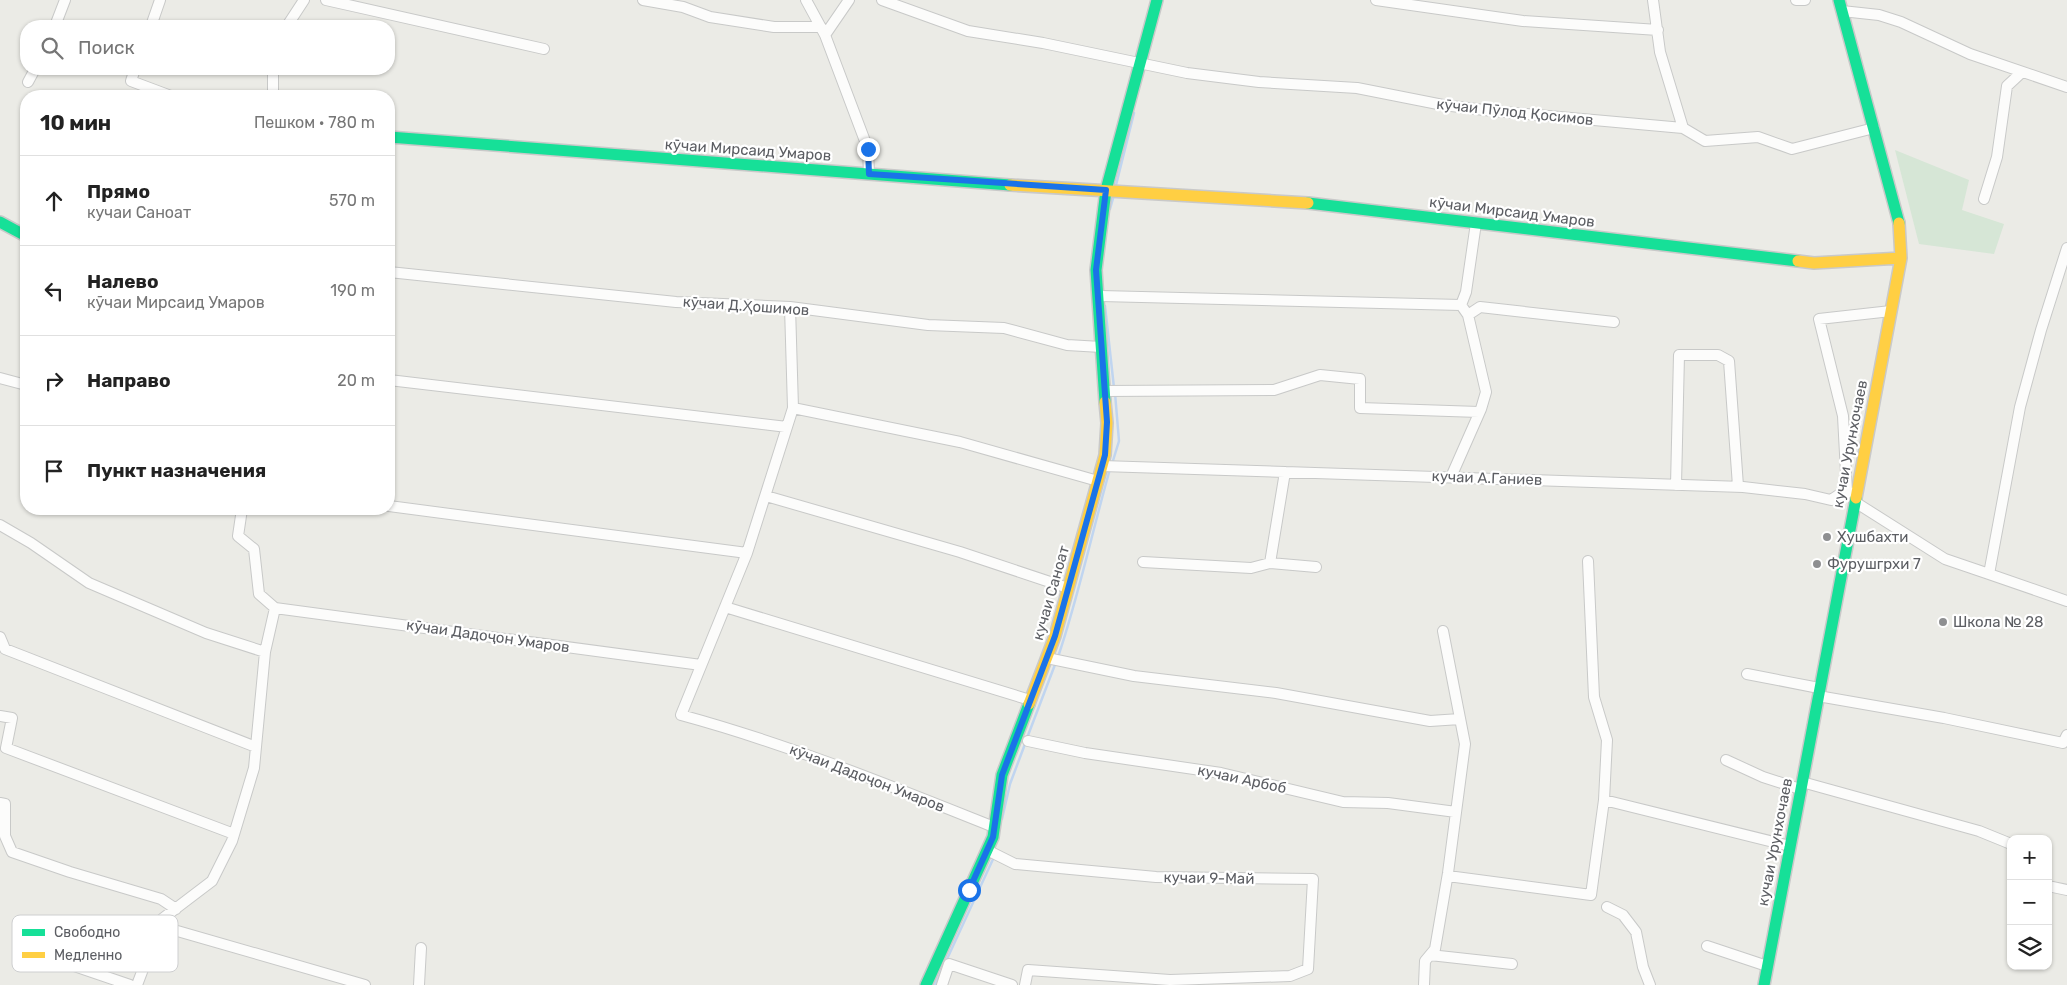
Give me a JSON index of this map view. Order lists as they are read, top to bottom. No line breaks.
{"streets":{"street":["кӯчаи Пӯлод Қосимов","кӯчаи Мирсаид Умаров","кӯчаи Д.Ҳошимов","кучаи Урунхочаев","кучаи А.Ганиев","кучаи Саноат","кӯчаи Дадоҷон Умаров","кучаи Арбоб","кучаи 9-Май"]},"crossings":[["кӯчаи Пӯлод Қосимов","кучаи Урунхочаев"],["кӯчаи Пӯлод Қосимов","кучаи Саноат"],["кӯчаи Мирсаид Умаров","кучаи Урунхочаев"],["кӯчаи Мирсаид Умаров","кучаи Саноат"],["кӯчаи Д.Ҳошимов","кучаи Саноат"],["кучаи Урунхочаев","кучаи А.Ганиев"],["кучаи А.Ганиев","кучаи Саноат"],["кучаи Саноат","кӯчаи Дадоҷон Умаров"],["кучаи Саноат","кучаи 9-Май"]],"places":["Хушбахти","Фурушгрхи 7","Школа № 28"],"legend":["Свободно","Медленно"],"page":{"search":"Поиск","heading":["10 мин","Пешком · 780 m"],"list":[["Прямо","кучаи Саноат","570 m"],["Налево","кӯчаи Мирсаид Умаров","190 m"],["Направо","20 m"],"Пункт назначения"],"map_buttons":["+","−"]}}
